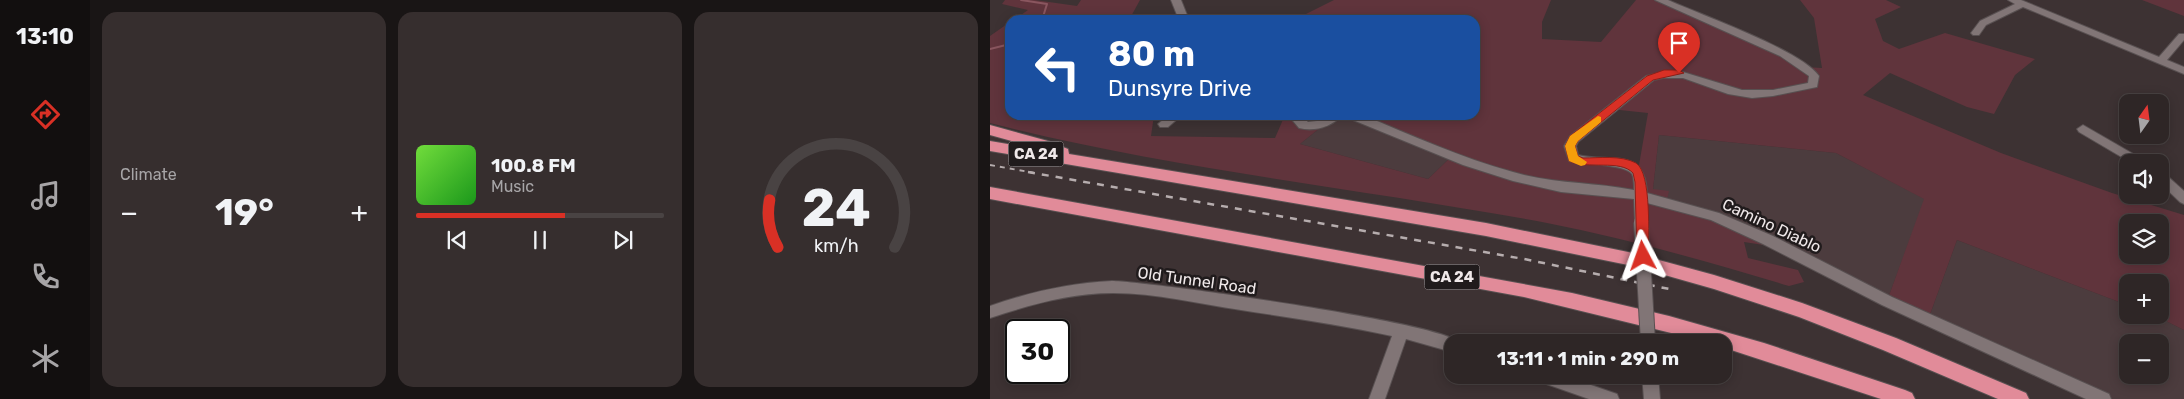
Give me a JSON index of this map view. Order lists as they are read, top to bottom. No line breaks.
{"streets":{"highway":["CA 24"],"street":["Camino Diablo","Old Tunnel Road"]},"north":"top","page":{"tabs":"13:10","tile":"Climate","turn":["80 m","Dunsyre Drive"],"map_buttons":["+","−"],"song":["100.8 FM","Music"],"heat":["−","19°","+"],"limit":"30","trip":"13:11 · 1 min · 290 m","gauge":["24","km/h"]}}
